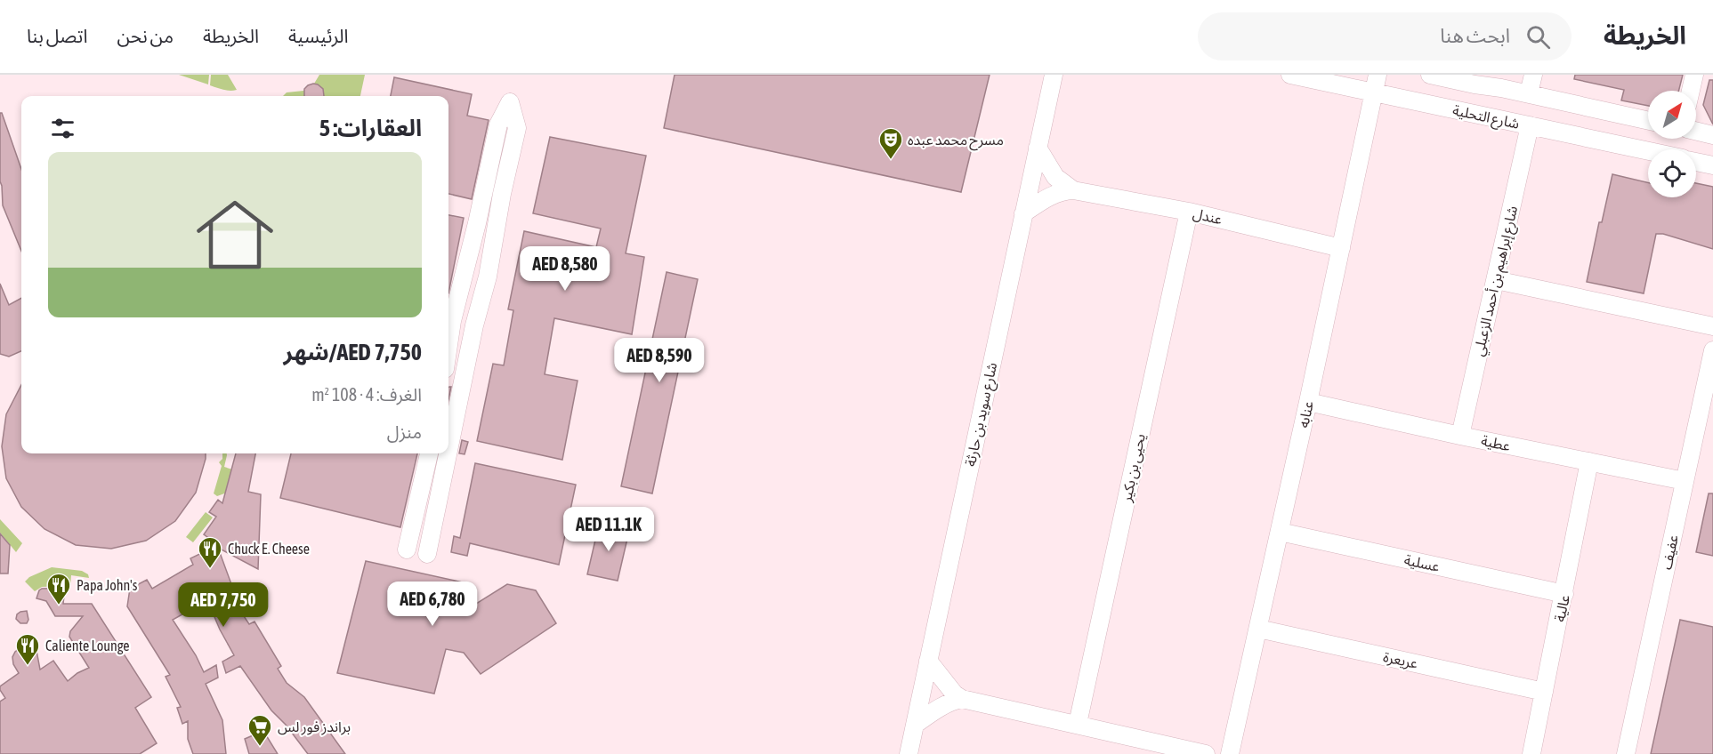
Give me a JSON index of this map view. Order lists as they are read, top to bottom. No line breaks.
{"streets":{"street":["شارع التحلية","عندل","شارع إبراهيم بن أحمد الزعبلي","شارع سويد بن حارثة","عنابه","عطية","يحيى بن بكير","عفيف","عسلية","عالية","عريعرة"]},"crossings":[["شارع التحلية","شارع إبراهيم بن أحمد الزعبلي"],["شارع التحلية","عنابه"],["عندل","شارع سويد بن حارثة"],["عندل","عنابه"],["عندل","يحيى بن بكير"],["شارع إبراهيم بن أحمد الزعبلي","عطية"],["عنابه","عطية"],["عنابه","عسلية"],["عنابه","عريعرة"],["عطية","عفيف"],["عطية","عالية"],["عسلية","عالية"],["عالية","عريعرة"]],"places":{"theatre":["مسرح محمد عبده"],"restaurant":["Chuck E. Cheese","Papa John's","Caliente Lounge"],"supermarket":["براندز فور لس"]},"north":"top right","page":{"header":"الخريطة","search":"ابحث هنا","nav":["الرئيسية","الخريطة","من نحن","اتصل بنا"],"heading":"العقارات: 5","list":[{"name":"AED 7,750/شهر","note":"الغرف: 4 · 108 m² · منزل"}],"price":["AED 8,580","AED 8,590","AED 11.1K","AED 6,780","AED 7,750"]}}
